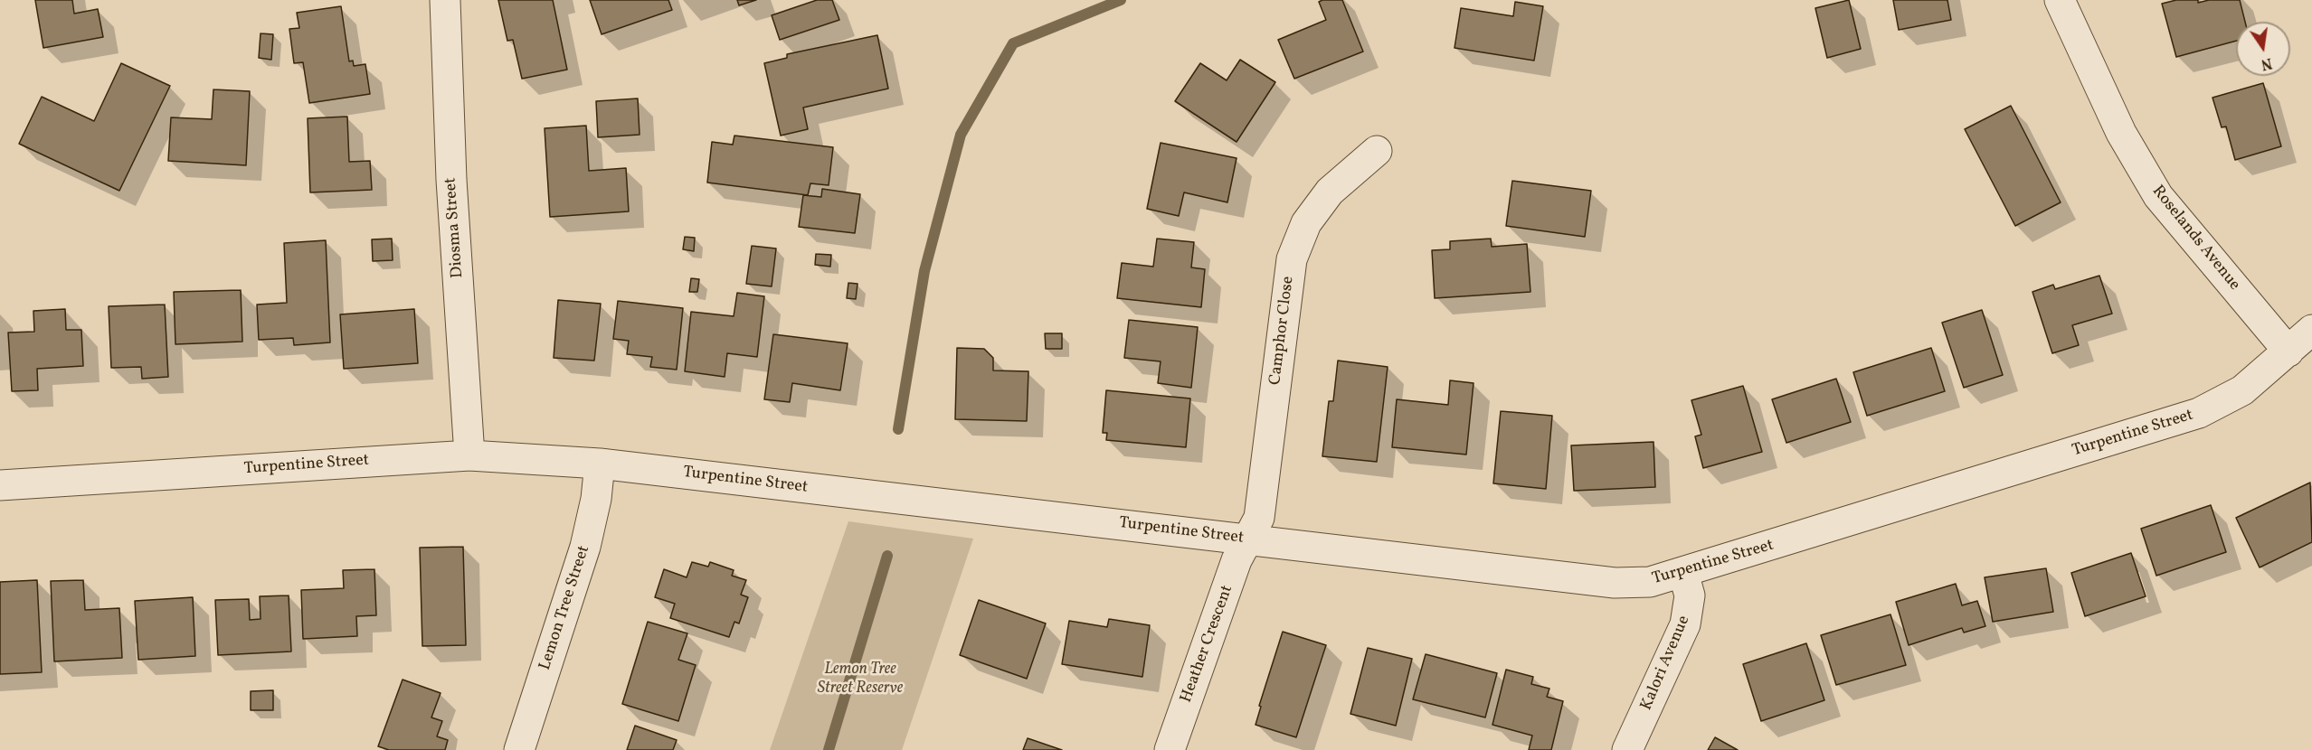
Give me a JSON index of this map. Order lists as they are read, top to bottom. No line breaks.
{"streets":{"street":["Diosma Street","Roselands Avenue","Camphor Close","Turpentine Street","Lemon Tree Street","Heather Crescent","Kalori Avenue"]},"crossings":[["Diosma Street","Turpentine Street"],["Roselands Avenue","Turpentine Street"],["Camphor Close","Turpentine Street"],["Camphor Close","Heather Crescent"],["Turpentine Street","Lemon Tree Street"],["Turpentine Street","Heather Crescent"],["Turpentine Street","Kalori Avenue"]],"parks":["Lemon Tree Street Reserve"],"north":"bottom"}
